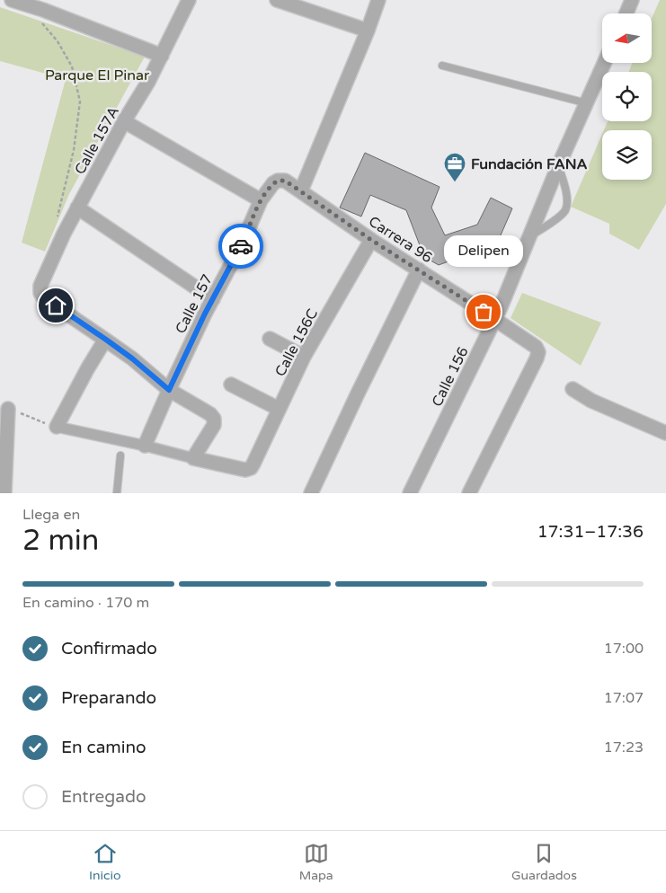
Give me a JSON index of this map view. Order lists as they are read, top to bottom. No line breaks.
{"streets":{"street":["Calle 157A","Carrera 96","Calle 157","Calle 156C","Calle 156"]},"crossings":[["Carrera 96","Calle 157"],["Carrera 96","Calle 156C"],["Carrera 96","Calle 156"]],"parks":["Parque El Pinar"],"places":{"office":["Fundación FANA"],"other":["Delipen"]},"north":"left","page":{"bubble":"Delipen","heading":["2 min","Llega en","17:31–17:36"],"bar":"En camino · 170 m","list":[["Confirmado","17:00"],["Preparando","17:07"],["En camino","17:23"],"Entregado"],"tabs":["Inicio","Mapa","Guardados"]}}
